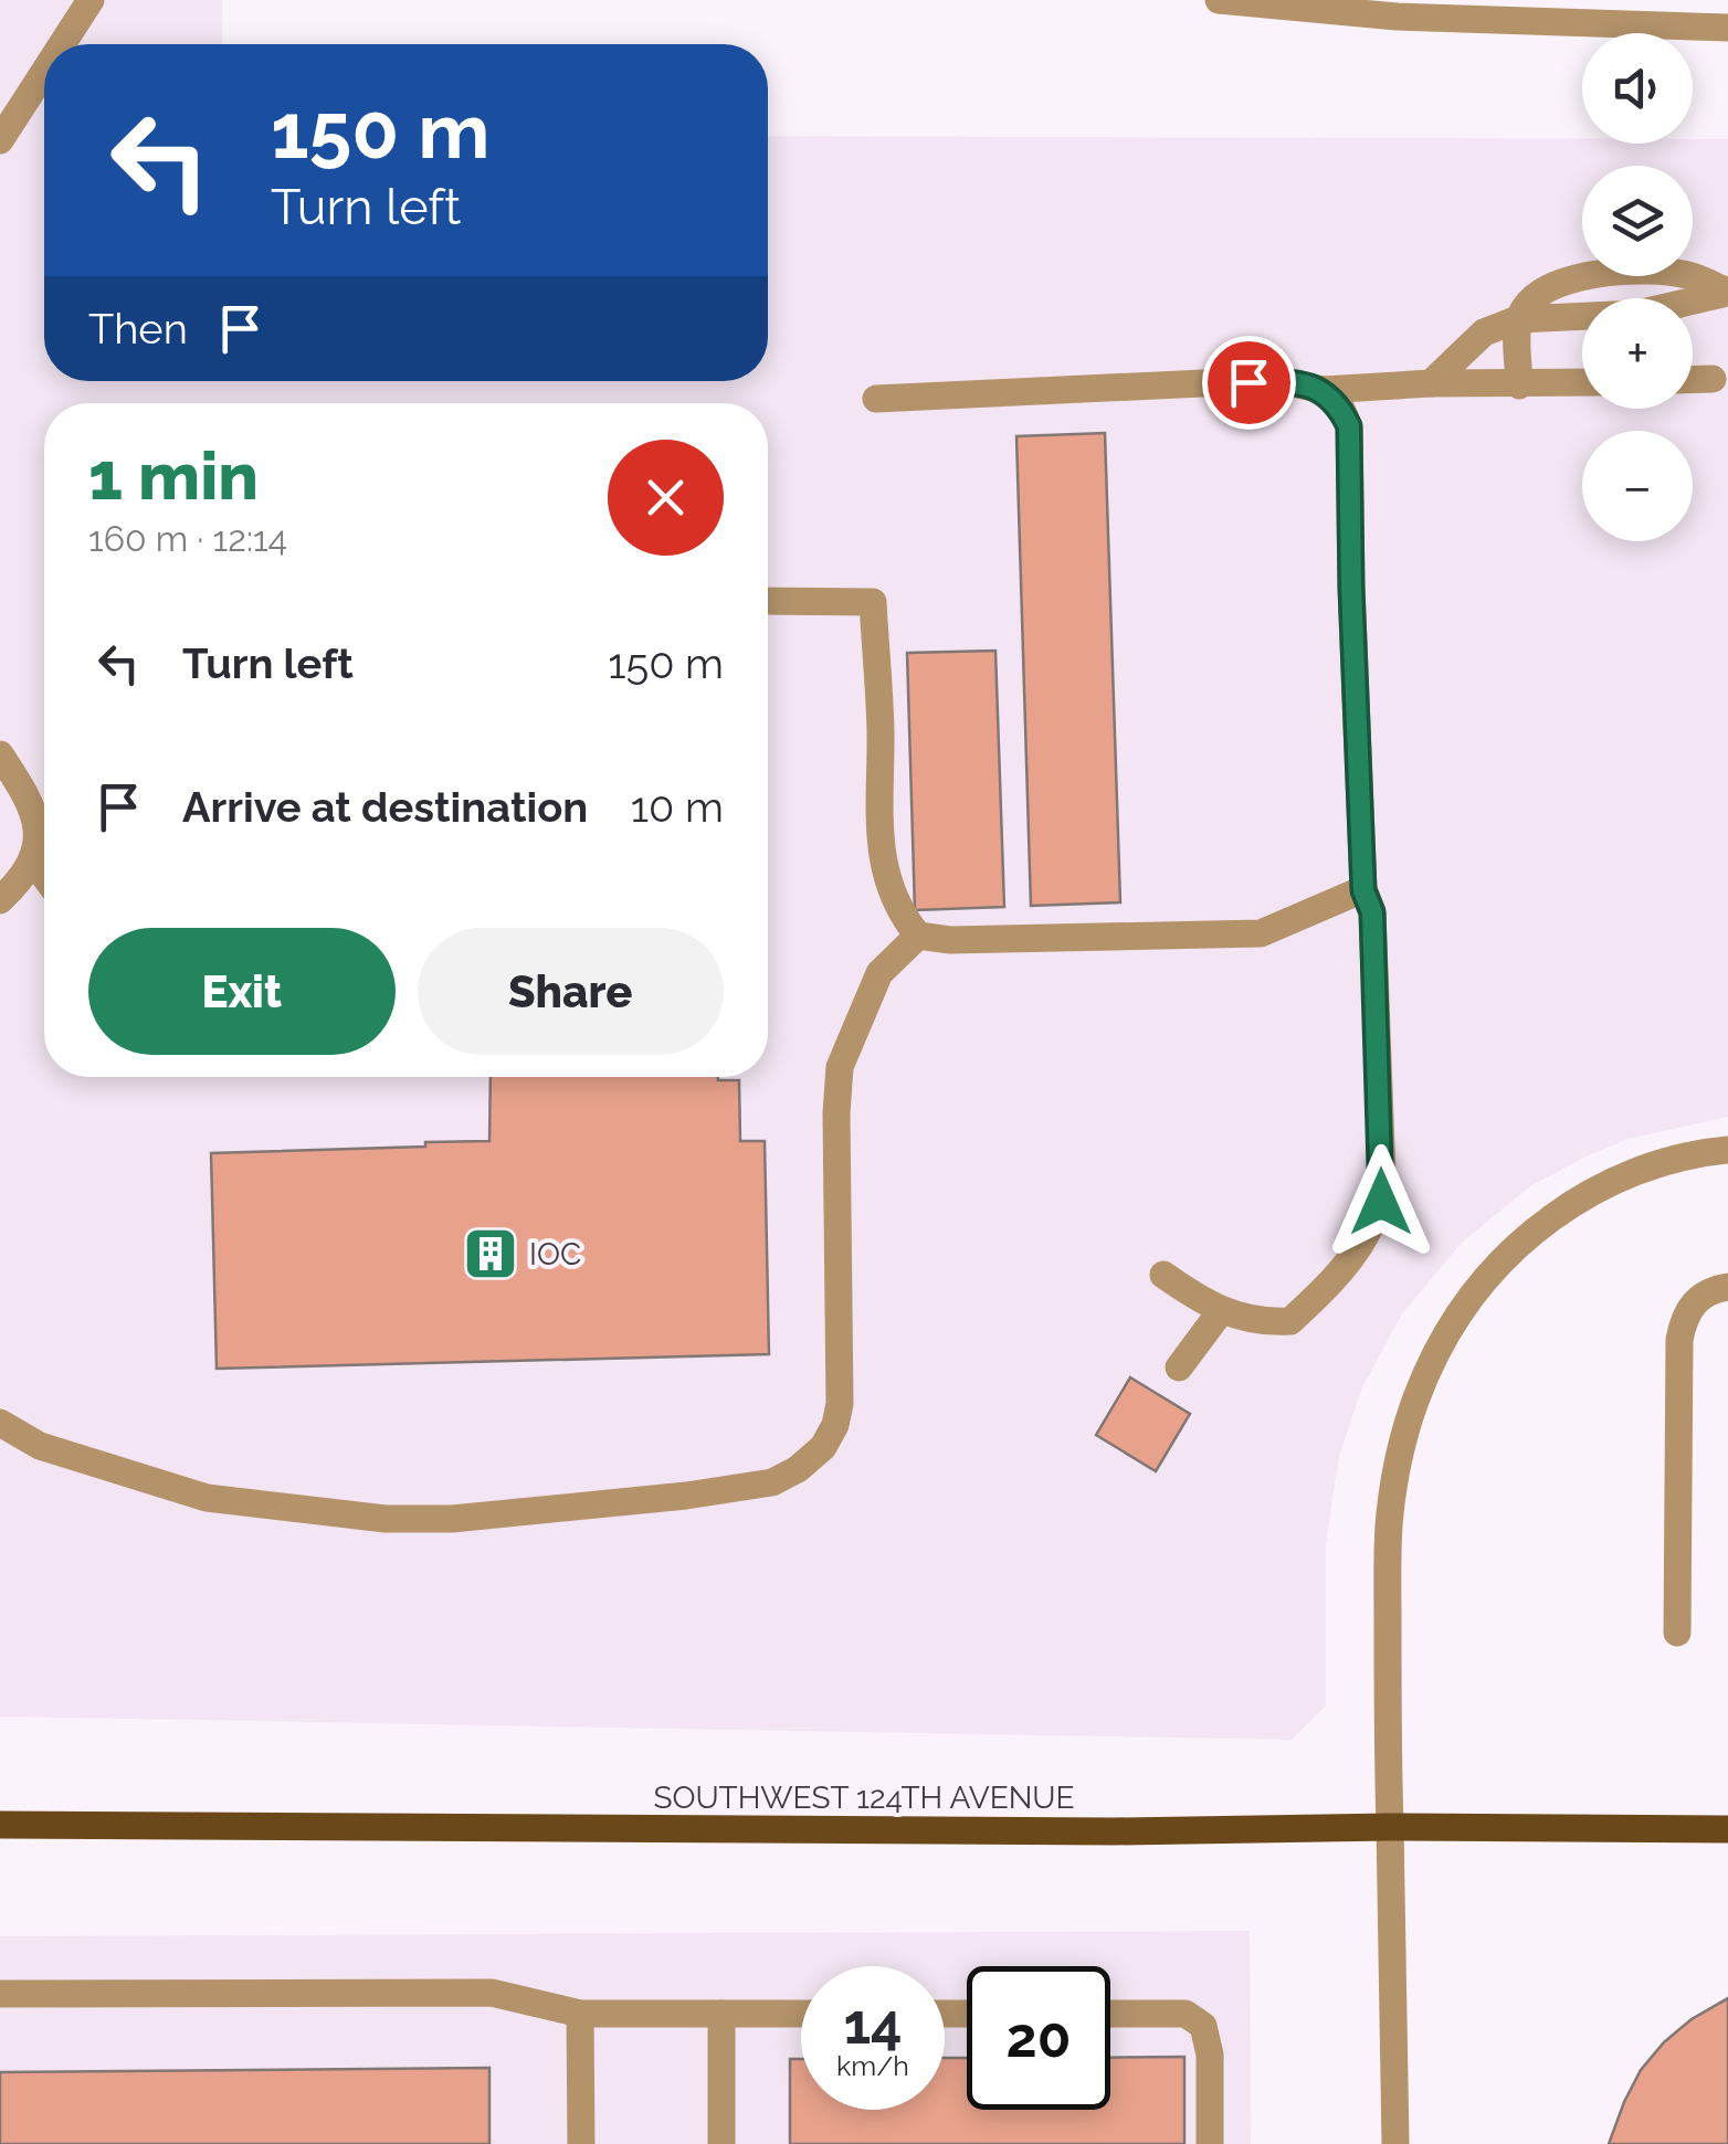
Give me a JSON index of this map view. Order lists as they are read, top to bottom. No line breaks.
{"streets":{"main road":["SOUTHWEST 124TH AVENUE"]},"places":{"building":["IOC"]},"page":{"map_buttons":["+","−"],"turn":["150 m","Turn left"],"then":"Then","heading":["1 min","160 m · 12:14"],"list":[{"name":"Turn left","value":"150 m"},{"name":"Arrive at destination","value":"10 m"}],"buttons":["Exit","Share"],"speed":"14 km/h","limit":"20"}}
